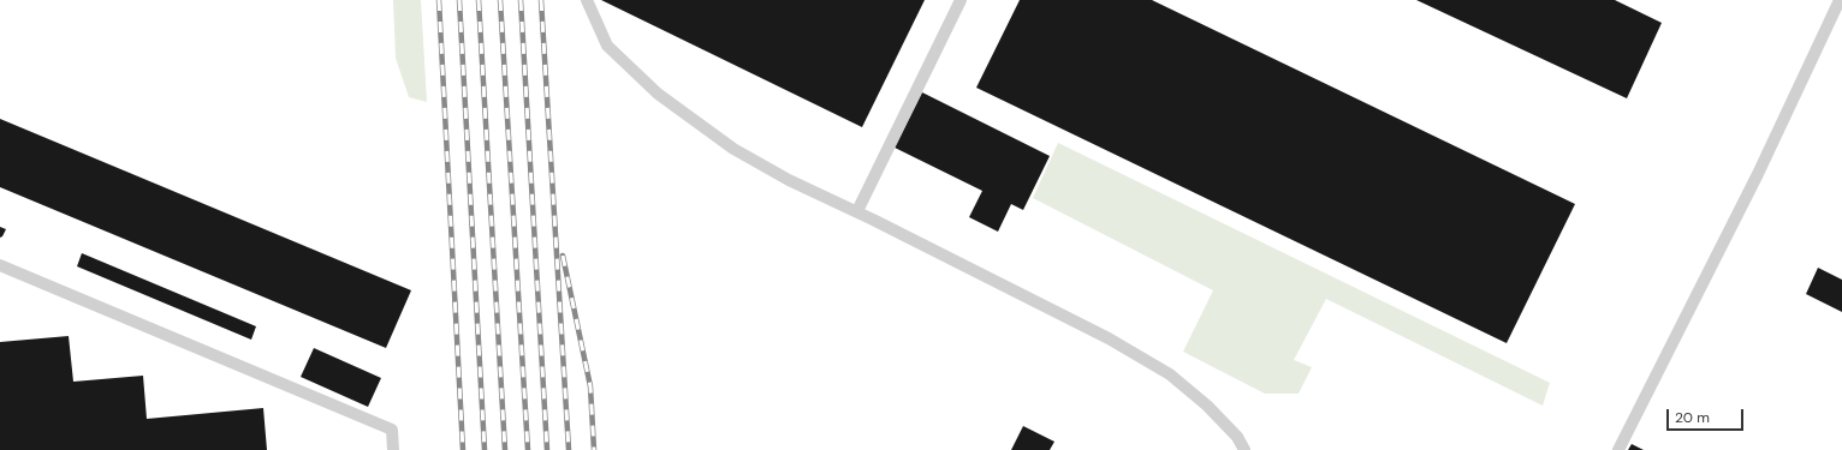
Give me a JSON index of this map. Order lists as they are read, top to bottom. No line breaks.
{"scale_bar":"20 m"}
